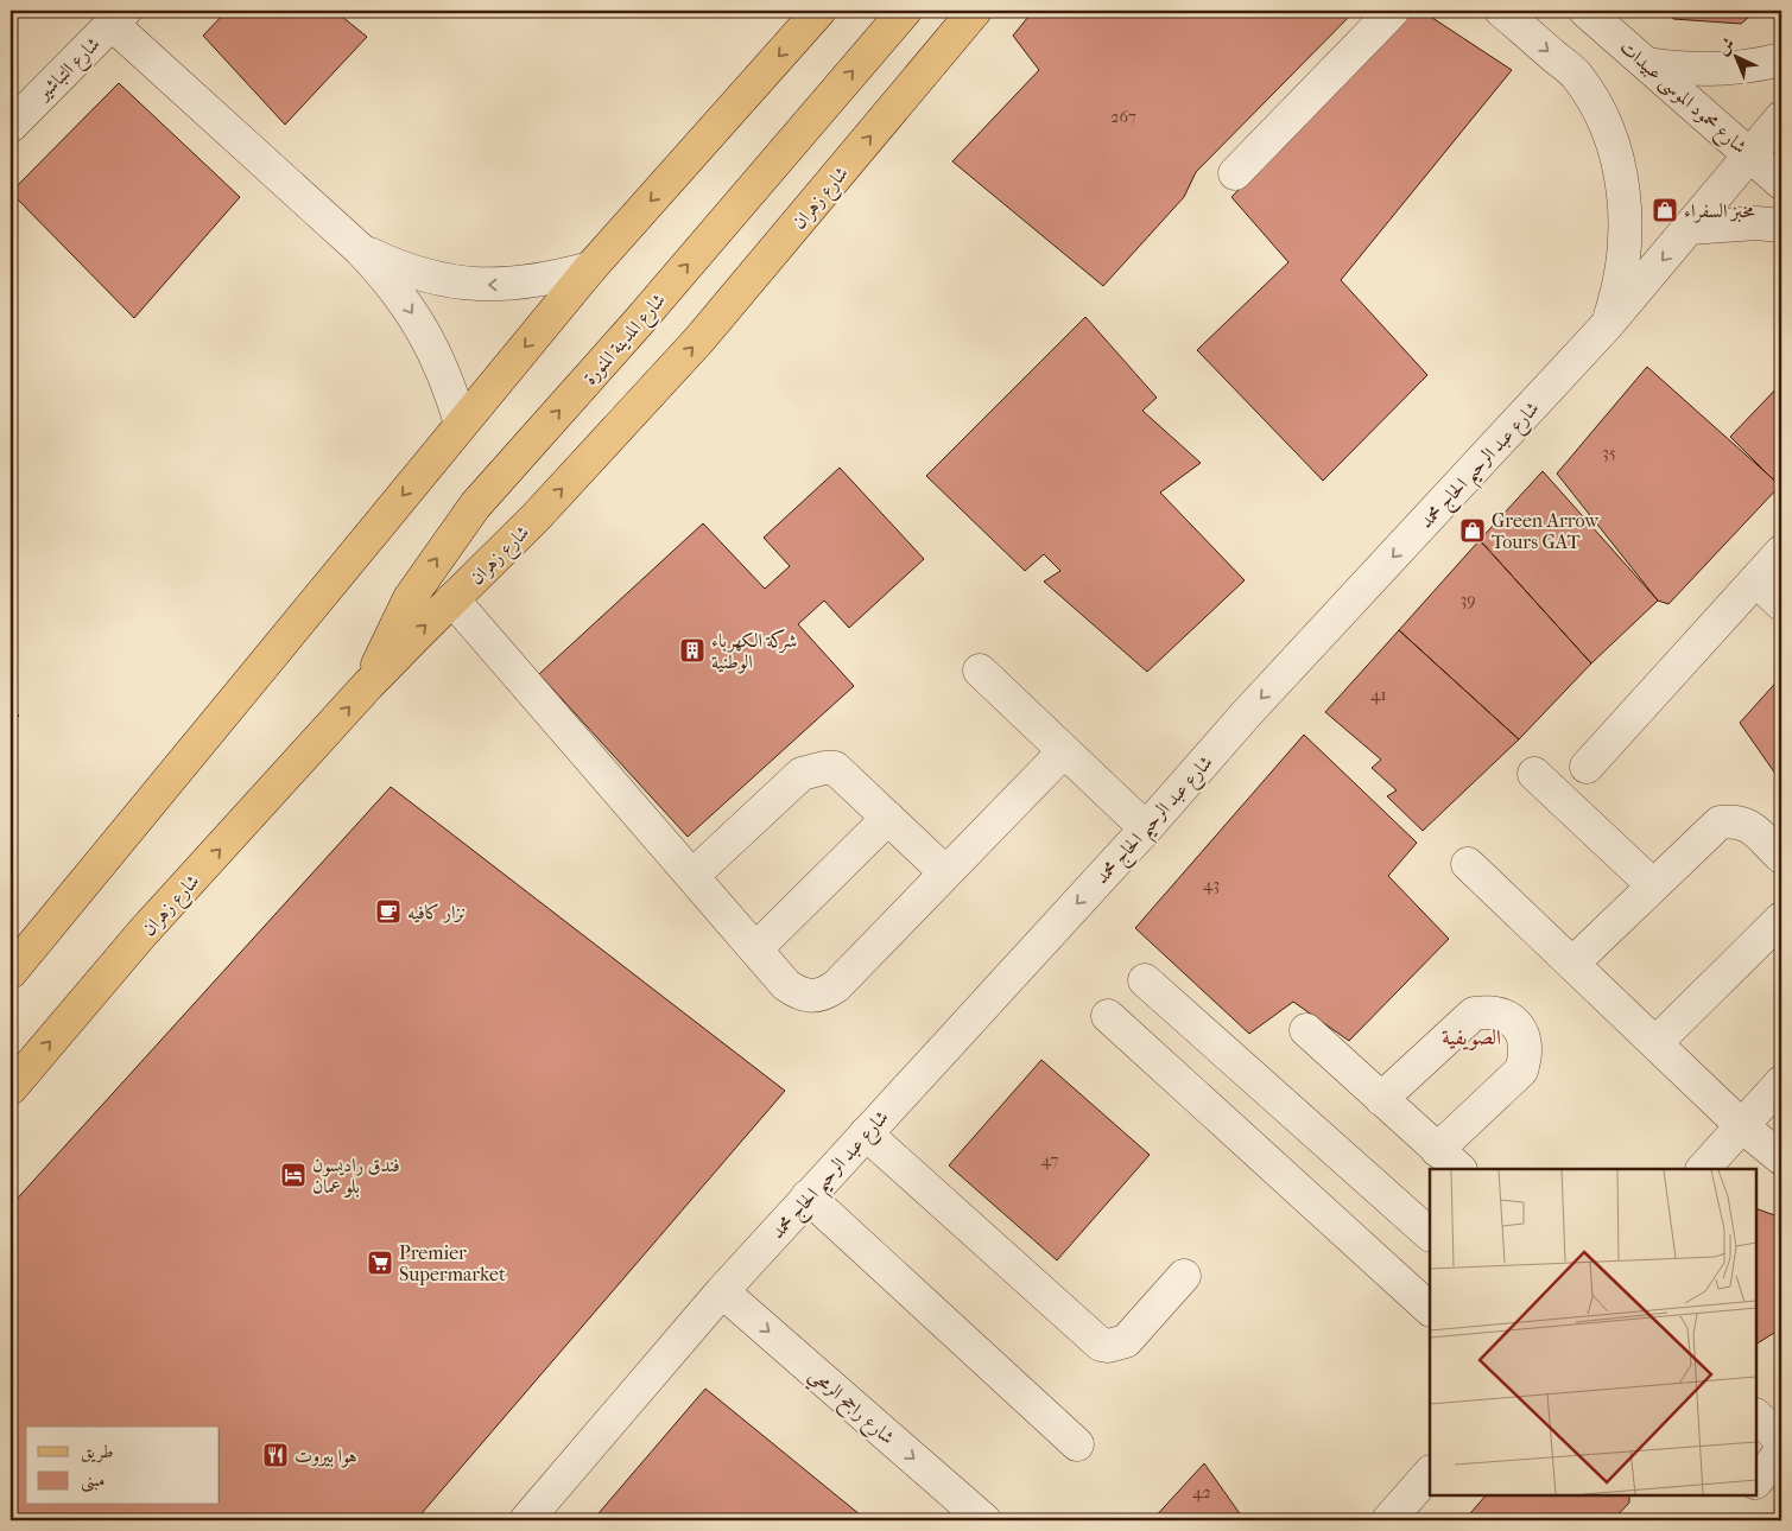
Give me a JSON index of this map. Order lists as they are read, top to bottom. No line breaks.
{"streets":{"main road":["شارع زهران","شارع المدينة المنورة"],"street":["شارع التباشير","شارع محمود الموسى عبيدات","شارع عبد الرحيم الحاج محمد","شارع راجح الرمحي"]},"crossings":[["شارع محمود الموسى عبيدات","شارع عبد الرحيم الحاج محمد"],["شارع زهران","شارع المدينة المنورة"],["شارع عبد الرحيم الحاج محمد","شارع راجح الرمحي"]],"districts":["الصويفية"],"places":{"shop":["مخبز السفراء","Green Arrow Tours GAT"],"building":["شركة الكهرباء الوطنية"],"cafe":["نزار كافيه"],"hotel":["فندق راديسون بلو عمان"],"supermarket":["Premier Supermarket"],"restaurant":["هوا بيروت"]},"house_numbers":["267","35","39","41","43","47","42"],"legend":["طريق","مبنى"],"north":"top left"}
